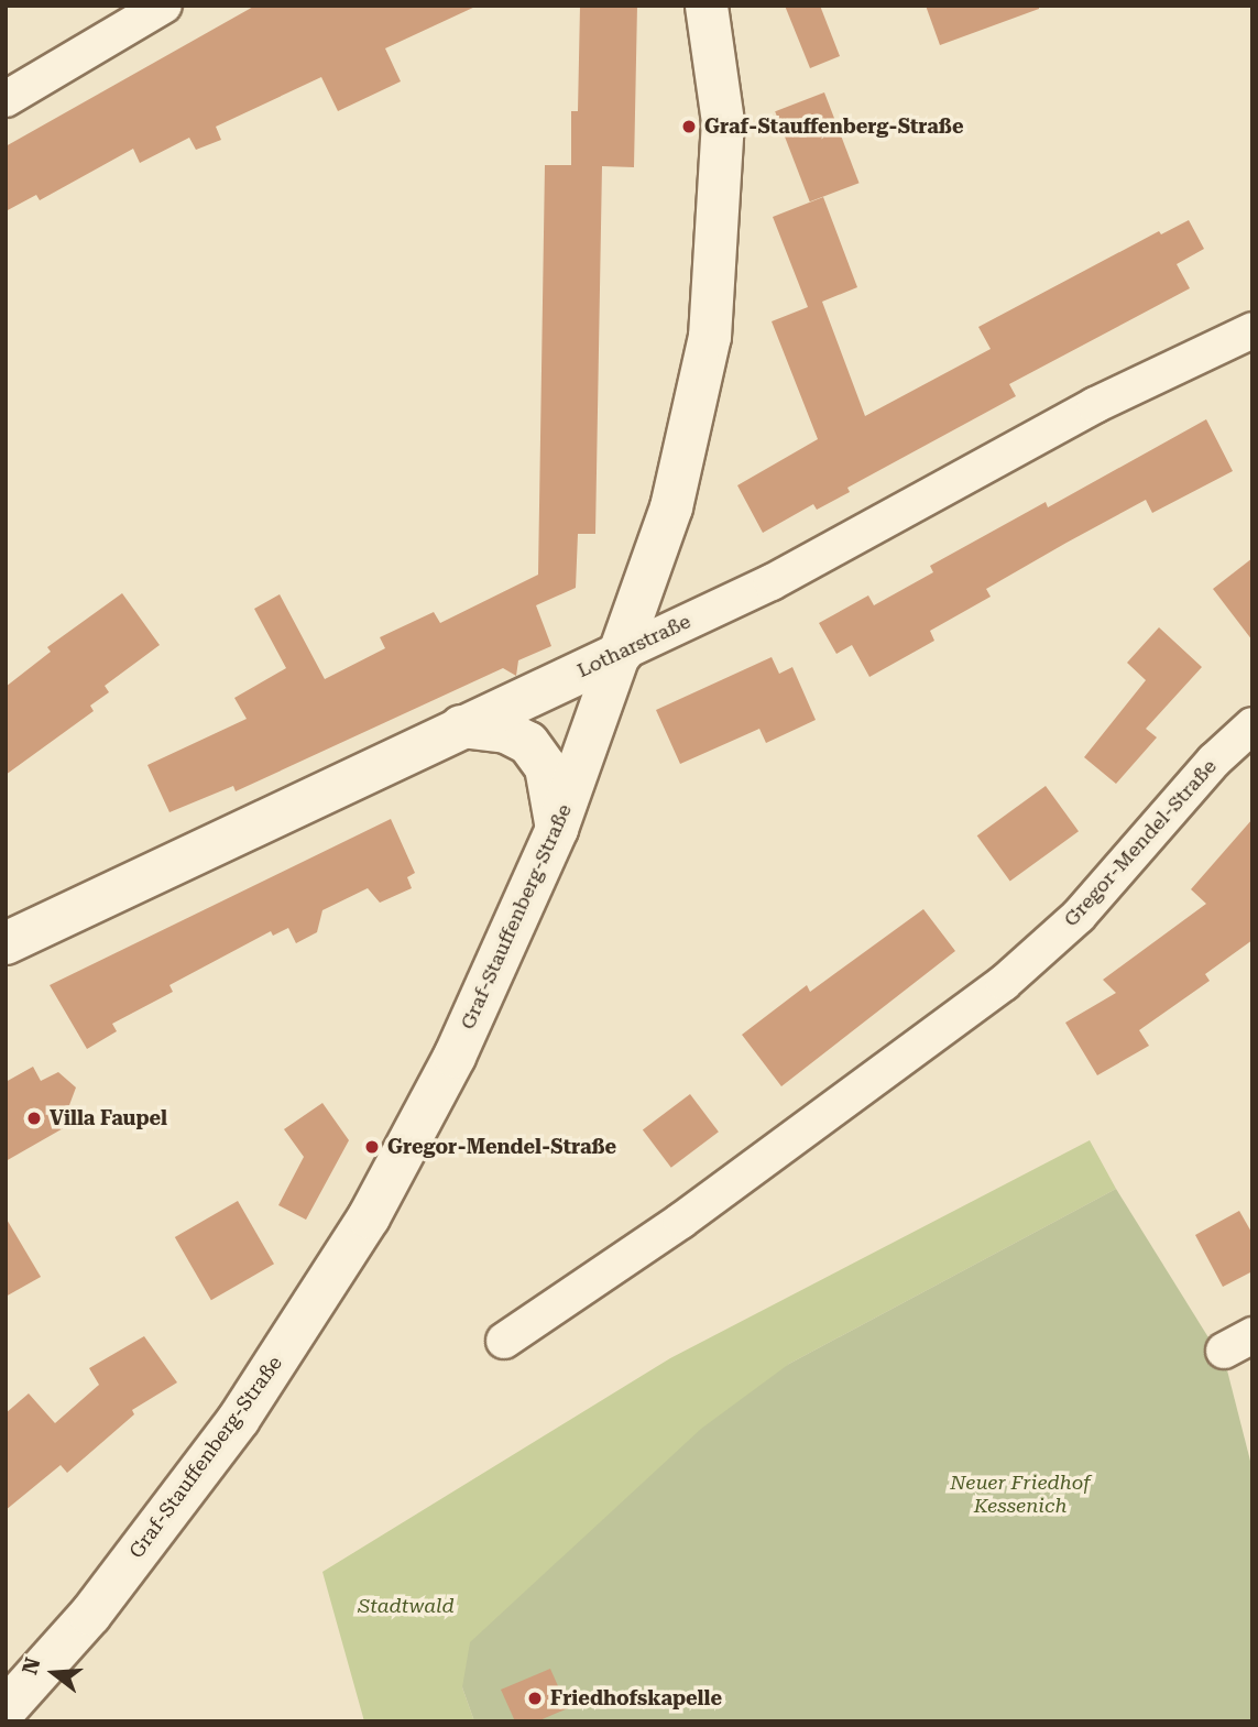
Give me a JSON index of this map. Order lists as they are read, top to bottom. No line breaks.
{"streets":{"street":["Lotharstraße","Gregor-Mendel-Straße","Graf-Stauffenberg-Straße"]},"crossings":[["Lotharstraße","Graf-Stauffenberg-Straße"]],"parks":["Neuer Friedhof Kessenich","Stadtwald"],"places":["Graf-Stauffenberg-Straße","Villa Faupel","Gregor-Mendel-Straße","Friedhofskapelle"],"north":"left"}
